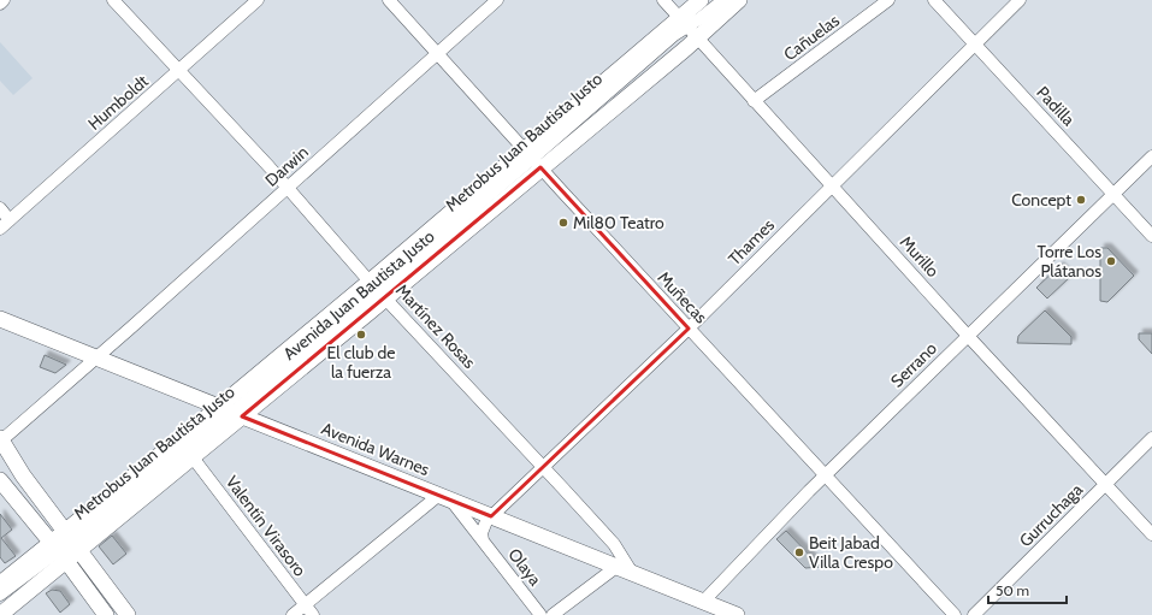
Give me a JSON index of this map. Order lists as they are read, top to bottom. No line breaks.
{"streets":{"main road":["Avenida Juan Bautista Justo","Avenida Warnes"],"street":["Cañuelas","Humboldt","Padilla","Metrobus Juan Bautista Justo","Darwin","Thames","Murillo","Muñecas","Martínez Rosas","Serrano","Gurruchaga","Valentín Virasoro","Olaya"]},"crossings":[["Cañuelas","Murillo"],["Humboldt","Martínez Rosas"],["Padilla","Thames"],["Padilla","Serrano"],["Metrobus Juan Bautista Justo","Avenida Juan Bautista Justo"],["Metrobus Juan Bautista Justo","Martínez Rosas"],["Metrobus Juan Bautista Justo","Avenida Warnes"],["Darwin","Muñecas"],["Darwin","Martínez Rosas"],["Darwin","Avenida Warnes"],["Thames","Murillo"],["Thames","Muñecas"],["Thames","Martínez Rosas"],["Thames","Avenida Warnes"],["Murillo","Avenida Juan Bautista Justo"],["Murillo","Serrano"],["Murillo","Gurruchaga"],["Avenida Juan Bautista Justo","Muñecas"],["Avenida Juan Bautista Justo","Martínez Rosas"],["Avenida Juan Bautista Justo","Avenida Warnes"],["Avenida Juan Bautista Justo","Valentín Virasoro"],["Muñecas","Serrano"],["Martínez Rosas","Avenida Warnes"],["Serrano","Avenida Warnes"],["Avenida Warnes","Olaya"]],"places":["Concept","Mil80 Teatro","Torre Los Plátanos","El club de la fuerza","Beit Jabad Villa Crespo"],"scale_bar":"50 m"}
